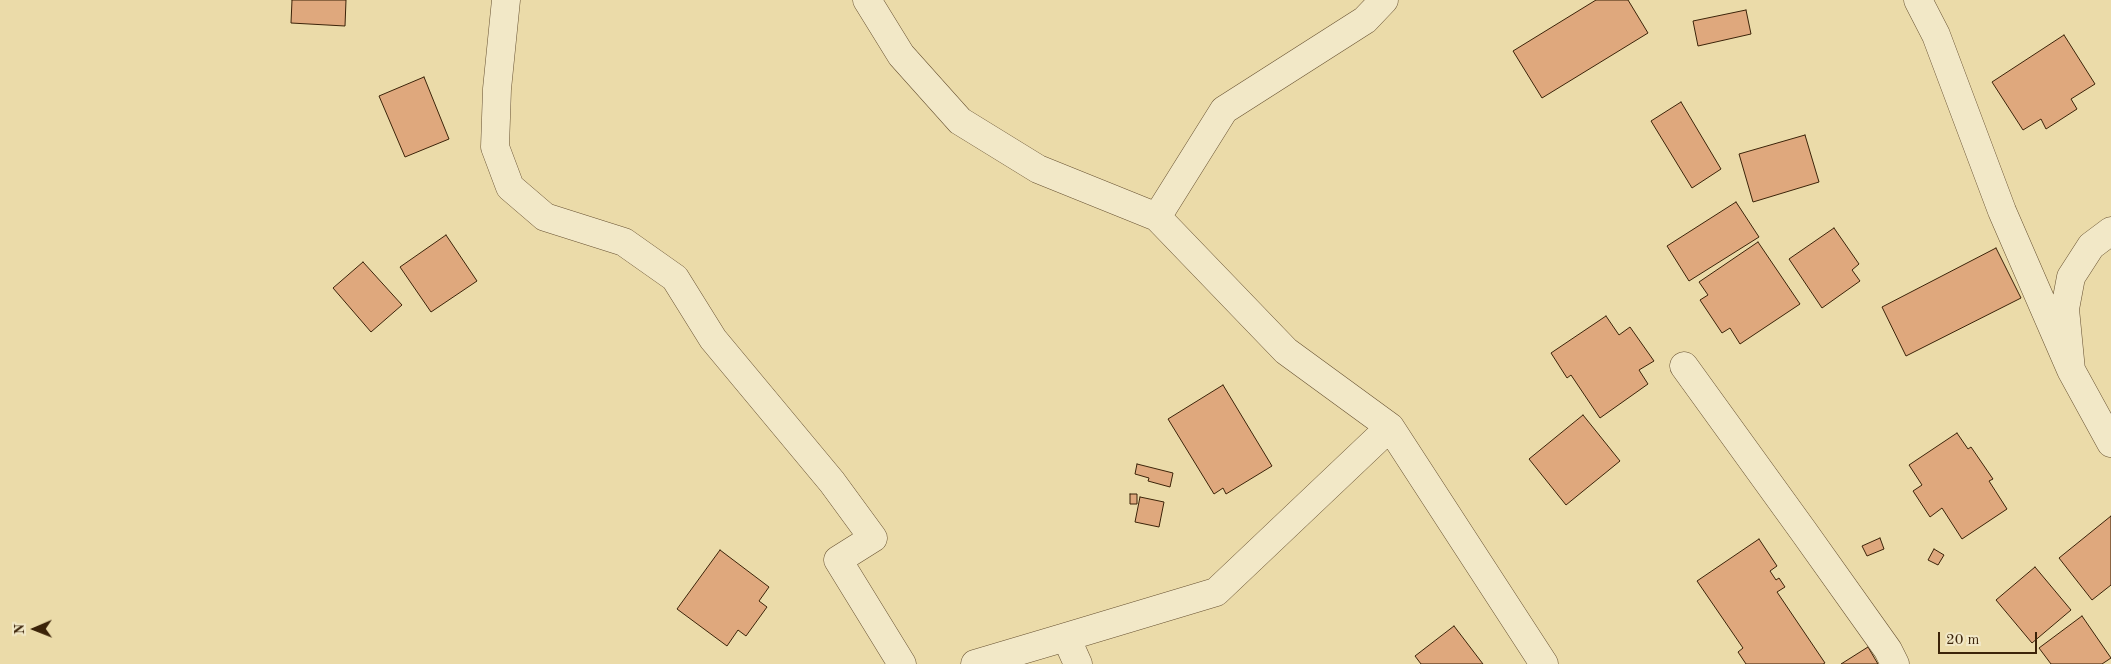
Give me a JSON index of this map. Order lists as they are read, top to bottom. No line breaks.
{"scale_bar":"20 m","north":"left"}
